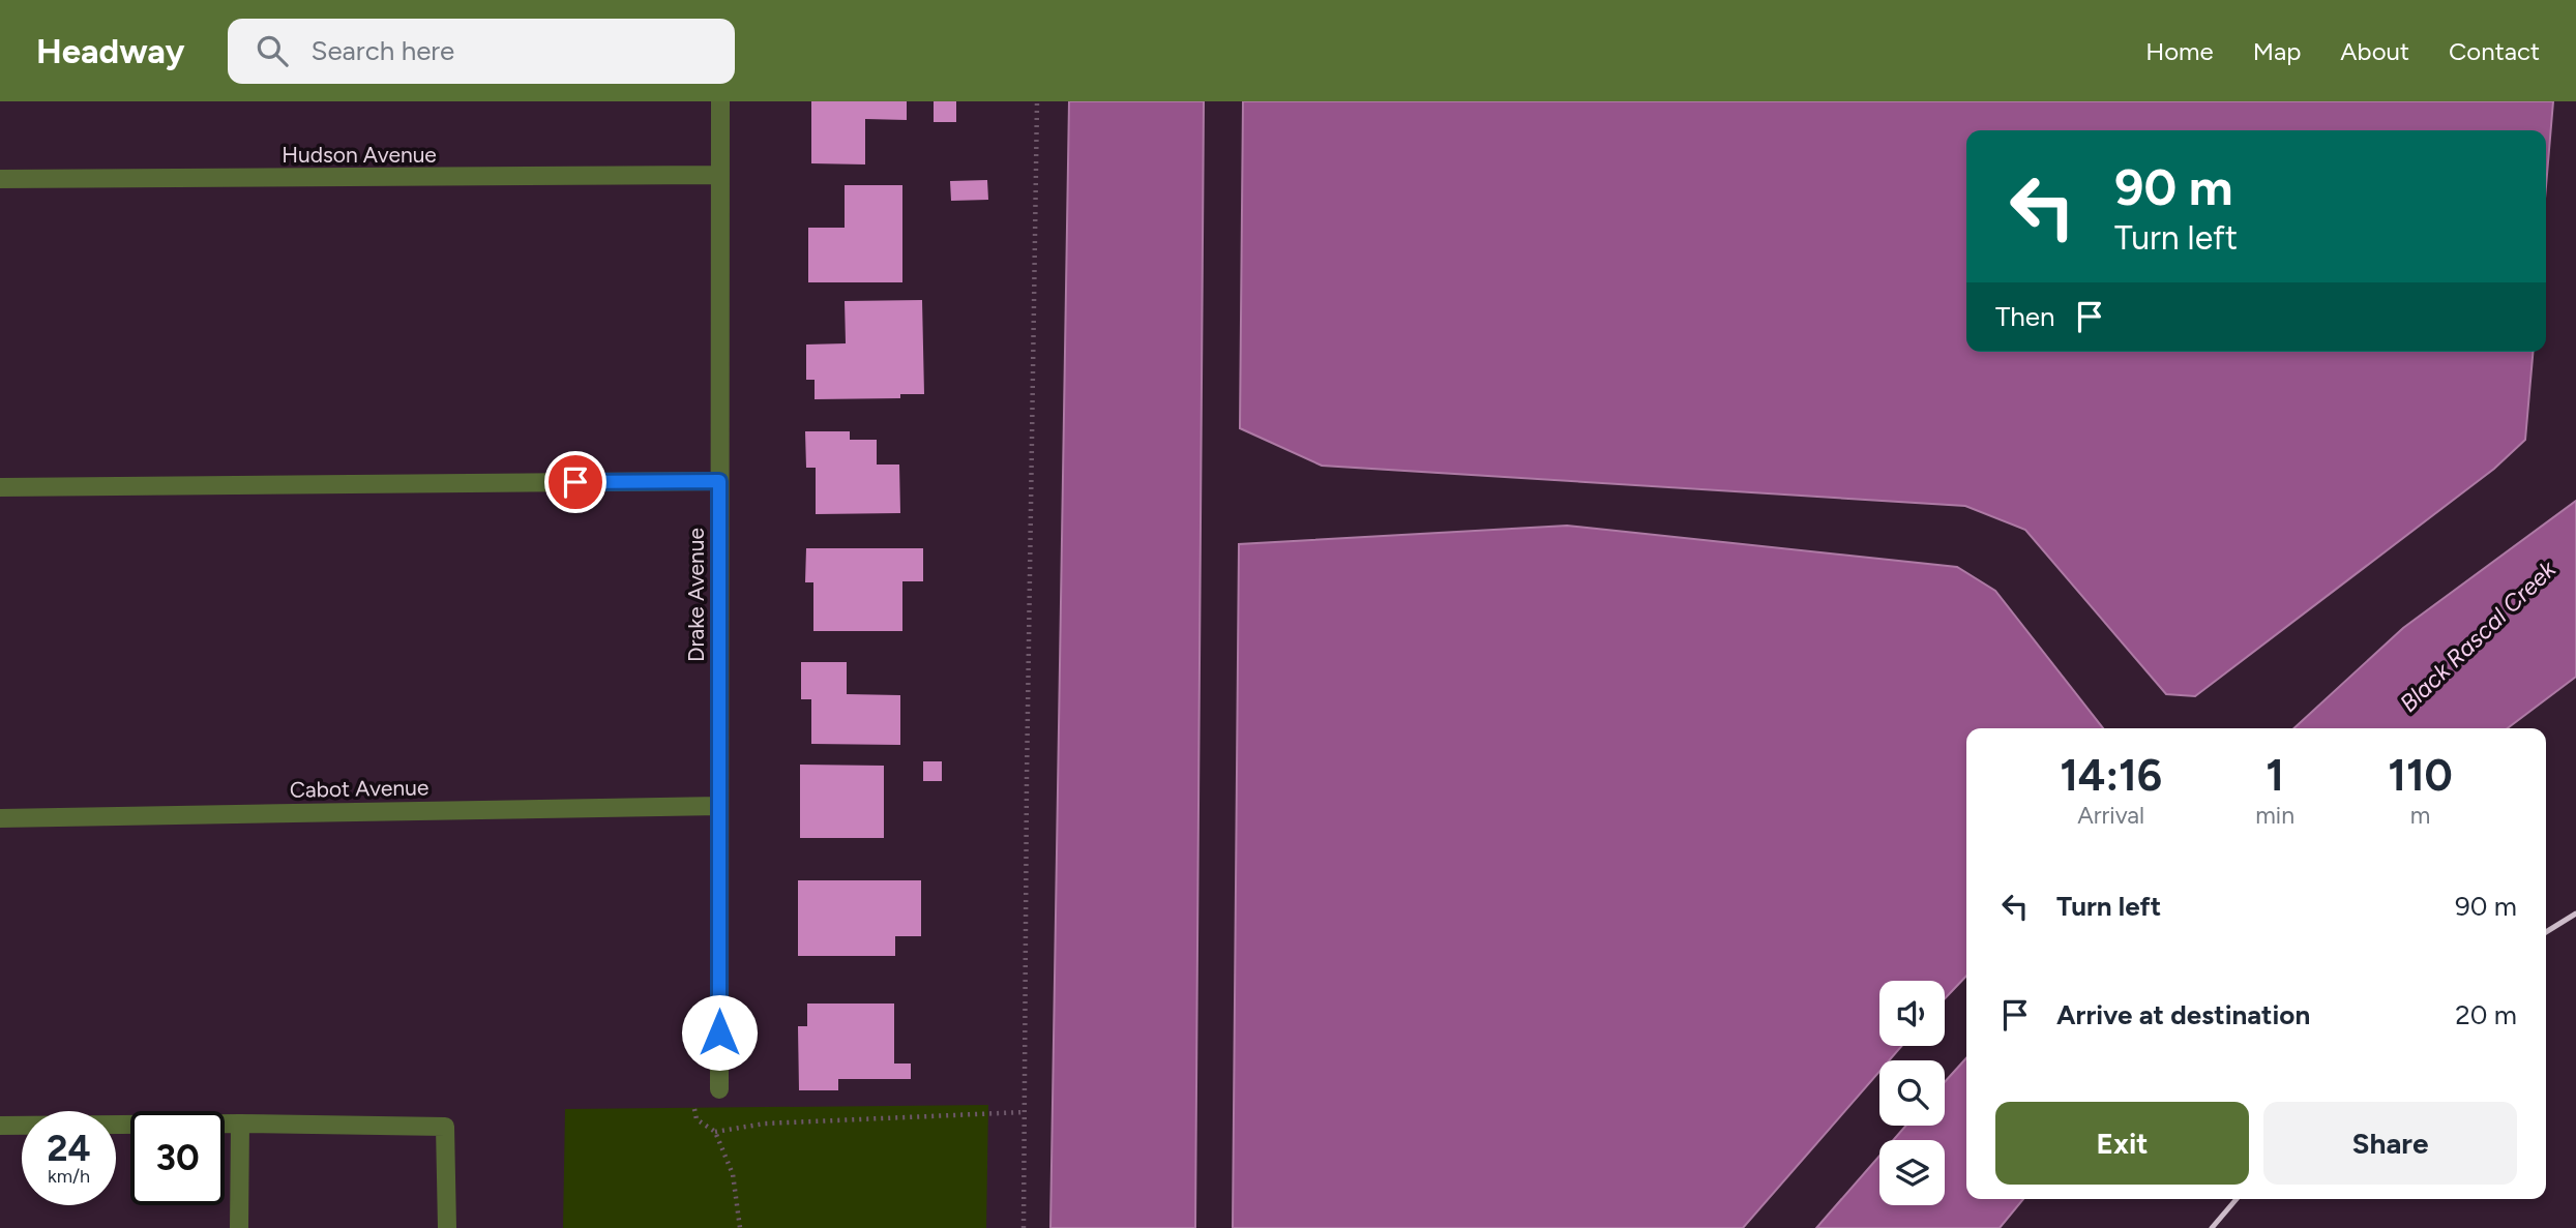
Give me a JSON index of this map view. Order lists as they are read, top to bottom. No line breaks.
{"streets":{"street":["Hudson Avenue","Drake Avenue","Cabot Avenue"]},"crossings":[["Hudson Avenue","Drake Avenue"],["Drake Avenue","Cabot Avenue"]],"water":["Black Rascal Creek"],"page":{"header":"Headway","search":"Search here","nav":["Home","Map","About","Contact"],"turn":["90 m","Turn left"],"then":"Then","eta":["14:16","Arrival","1","min","110","m"],"list":[{"name":"Turn left","value":"90 m"},{"name":"Arrive at destination","value":"20 m"}],"buttons":["Exit","Share"],"speed":"24 km/h","limit":"30"}}
